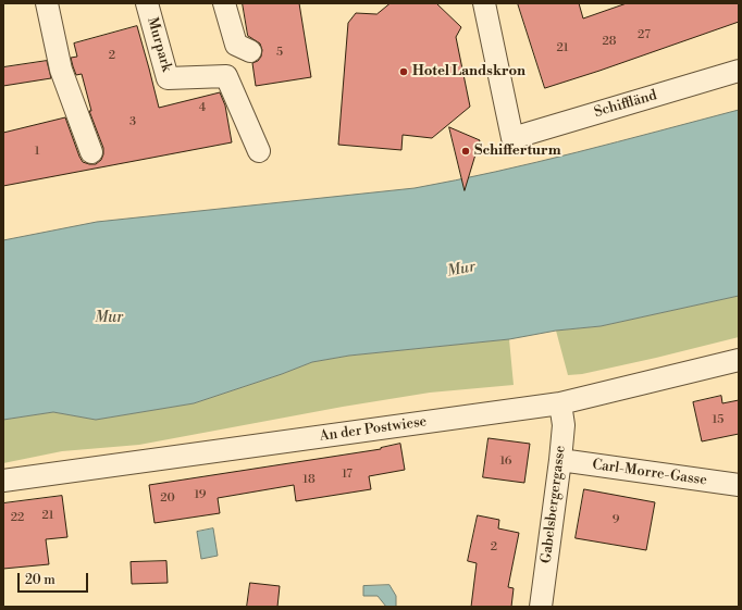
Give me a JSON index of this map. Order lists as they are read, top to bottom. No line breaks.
{"streets":{"street":["Murpark","Schiffländ","An der Postwiese","Carl-Morre-Gasse","Gabelsbergergasse"]},"crossings":[["An der Postwiese","Gabelsbergergasse"],["Carl-Morre-Gasse","Gabelsbergergasse"]],"water":["Mur"],"places":["Hotel Landskron","Schifferturm"],"house_numbers":["27","28","21","5","2","4","3","1","15","16","17","18","19","20","21","22","9","2"],"scale_bar":"20 m"}
